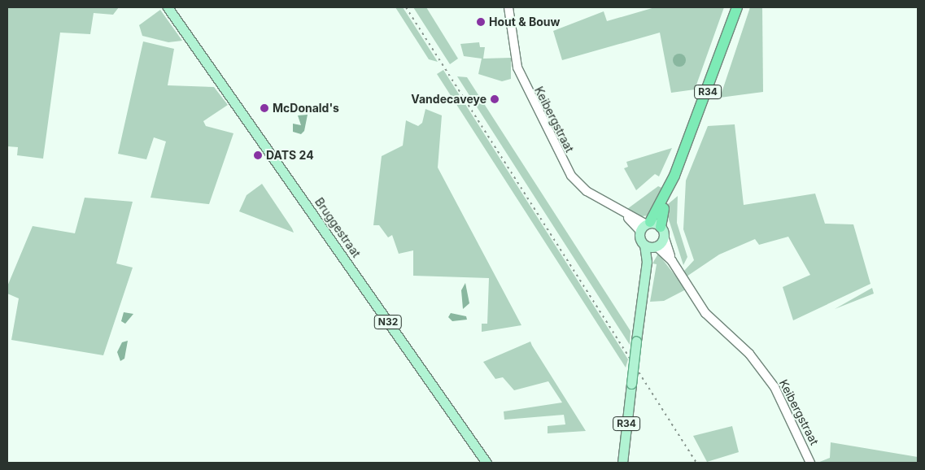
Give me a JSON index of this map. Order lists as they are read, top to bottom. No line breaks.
{"streets":{"highway":["R34"],"main road":["Bruggestraat","N32"],"street":["Keibergstraat"]},"crossings":[["R34","Keibergstraat"]],"places":["Hout & Bouw","Vandecaveye","McDonald's","DATS 24"]}
